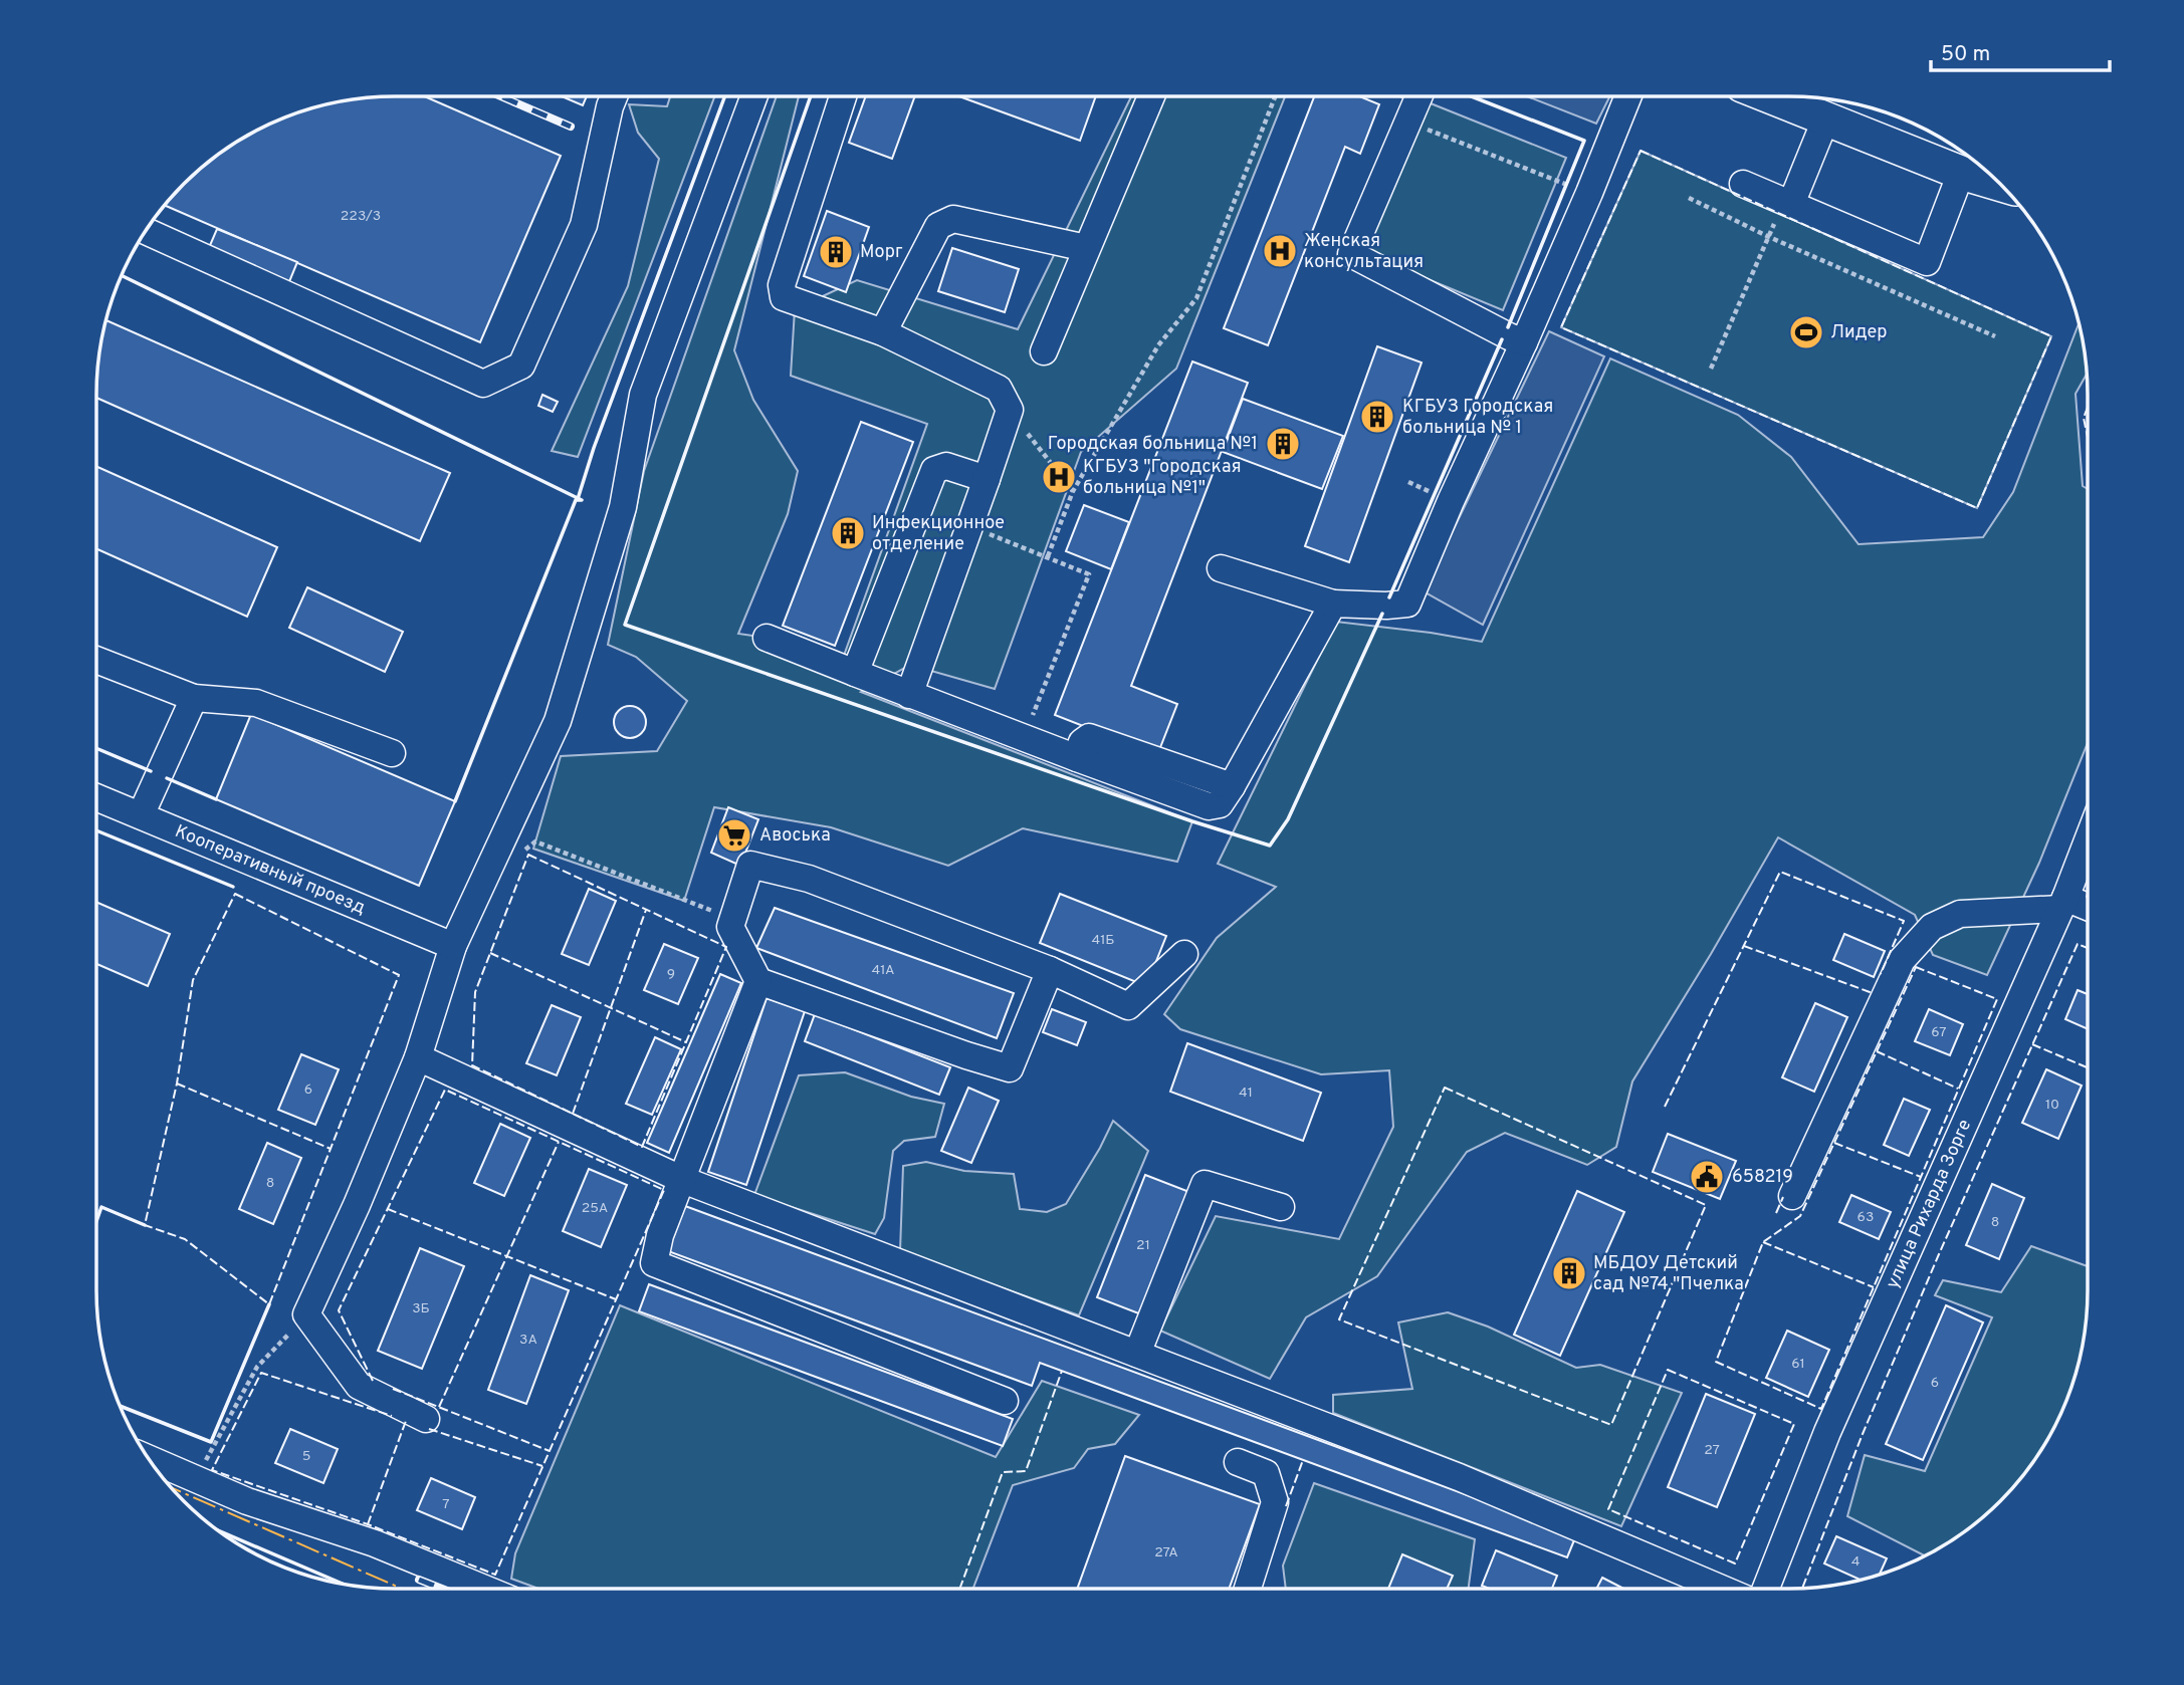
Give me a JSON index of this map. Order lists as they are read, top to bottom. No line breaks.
{"streets":{"street":["Кооперативный проезд","улица Рихарда Зорге"]},"places":{"hospital":["Женская консультация","КГБУЗ \"Городская больница №1\""],"building":["Морг","КГБУЗ Городская больница № 1","Городская больница №1","Инфекционное отделение","МБДОУ Детский сад №74 \"Пчелка"],"sports":["Лидер"],"supermarket":["Авоська"],"public building":["658219"]},"house_numbers":["223/3","41Б","41А","9","67","6","41","10","8","25А","63","8","21","3Б","3А","61","6","27","5","7","27А","4"],"scale_bar":"50 m"}
